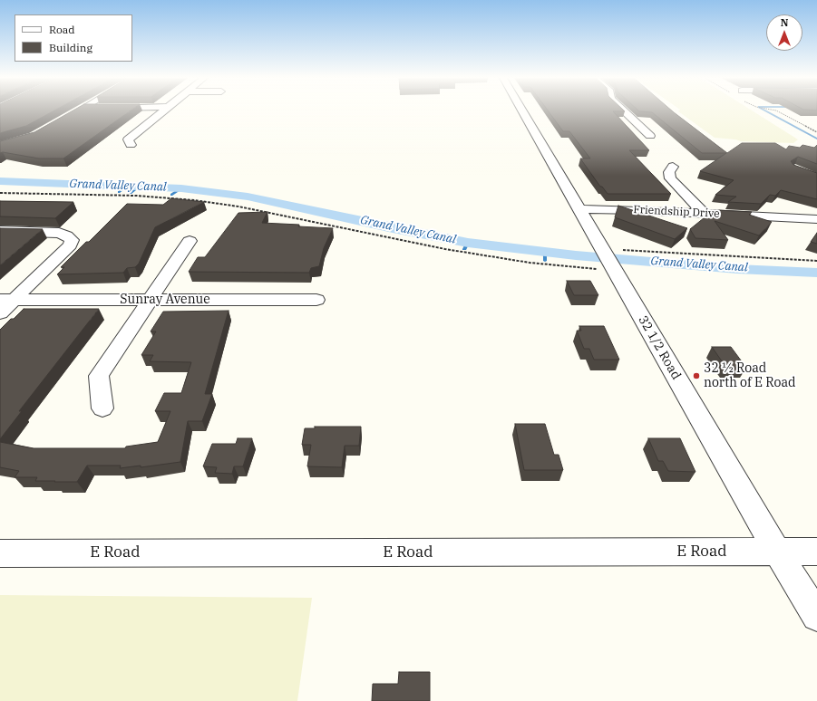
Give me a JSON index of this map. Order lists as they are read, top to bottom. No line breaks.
{"streets":{"street":["Friendship Drive","Sunray Avenue","32 1/2 Road","E Road"]},"crossings":[["Friendship Drive","32 1/2 Road"],["32 1/2 Road","E Road"]],"water":["Grand Valley Canal"],"places":["32 ½ Road north of E Road"],"legend":["Road","Building"],"north":"top"}
